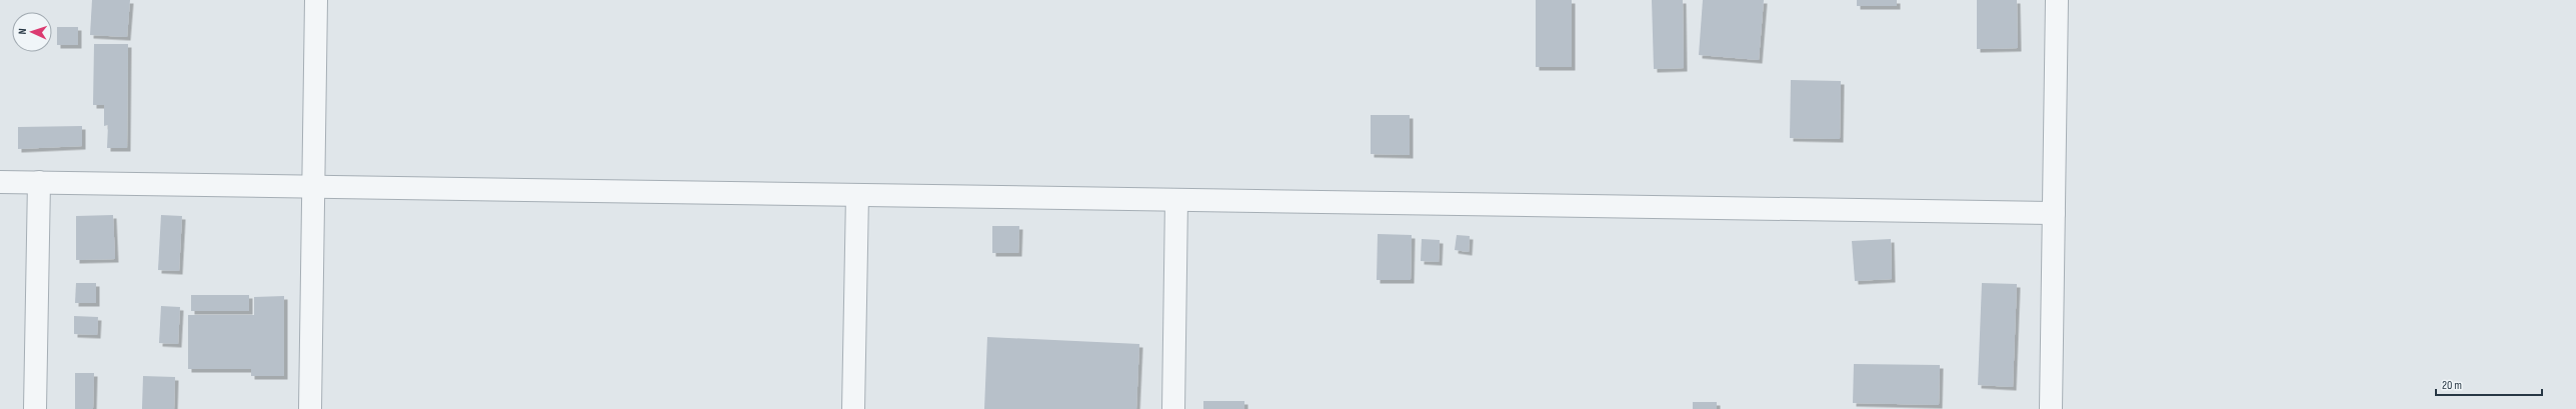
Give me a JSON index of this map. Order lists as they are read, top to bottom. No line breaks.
{"scale_bar":"20 m","north":"left"}
